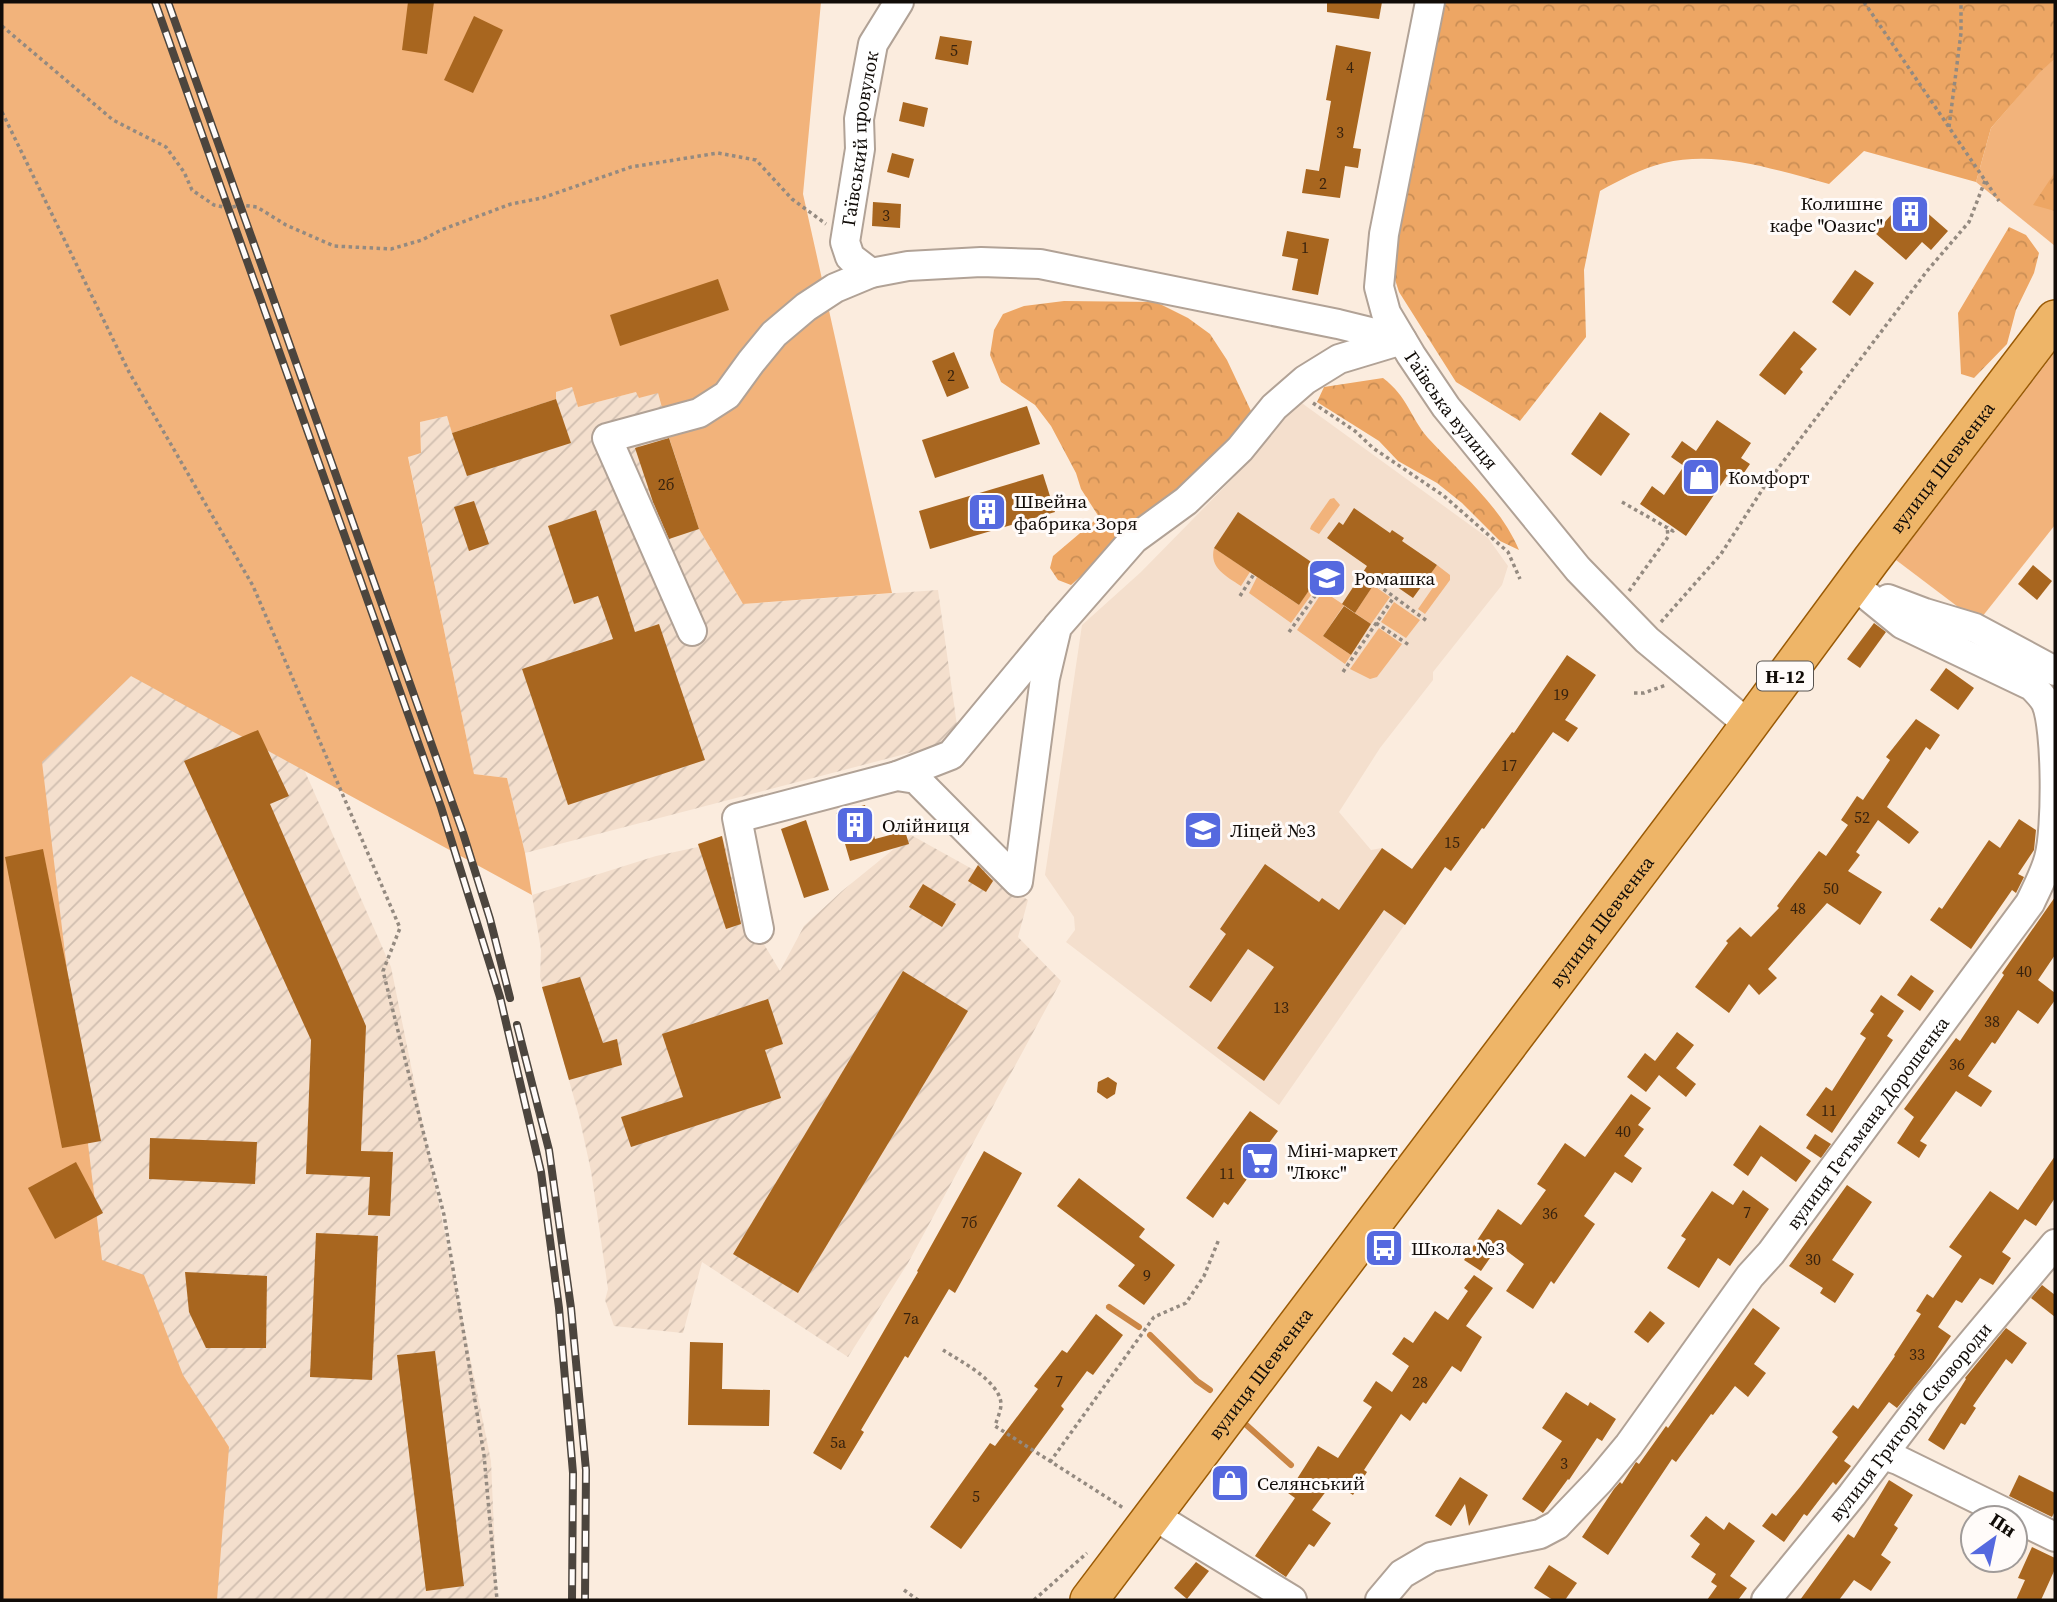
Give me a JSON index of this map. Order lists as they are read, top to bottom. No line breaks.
{"streets":{"main road":["вулиця Шевченка","Н-12"],"street":["Гаївський провулок","Гаївська вулиця","вулиця Гетьмана Дорошенка","вулиця Григорія Сковороди"]},"crossings":[["Гаївська вулиця","вулиця Шевченка"],["вулиця Шевченка","вулиця Гетьмана Дорошенка"]],"places":{"building":["Колишнє кафе \"Оазис\"","Швейна фабрика Зоря","Олійниця"],"shop":["Комфорт","Селянський"],"school or university":["Ромашка","Ліцей №3"],"supermarket":["Міні-маркет \"Люкс\""],"bus stop":["Школа №3"]},"house_numbers":["5","4","3","2","3","1","2","2б","19","17","52","15","50","48","40","13","38","36","11","40","11","7","36","7б","30","9","7а","33","7","28","5а","3","5"],"north":"top right"}
